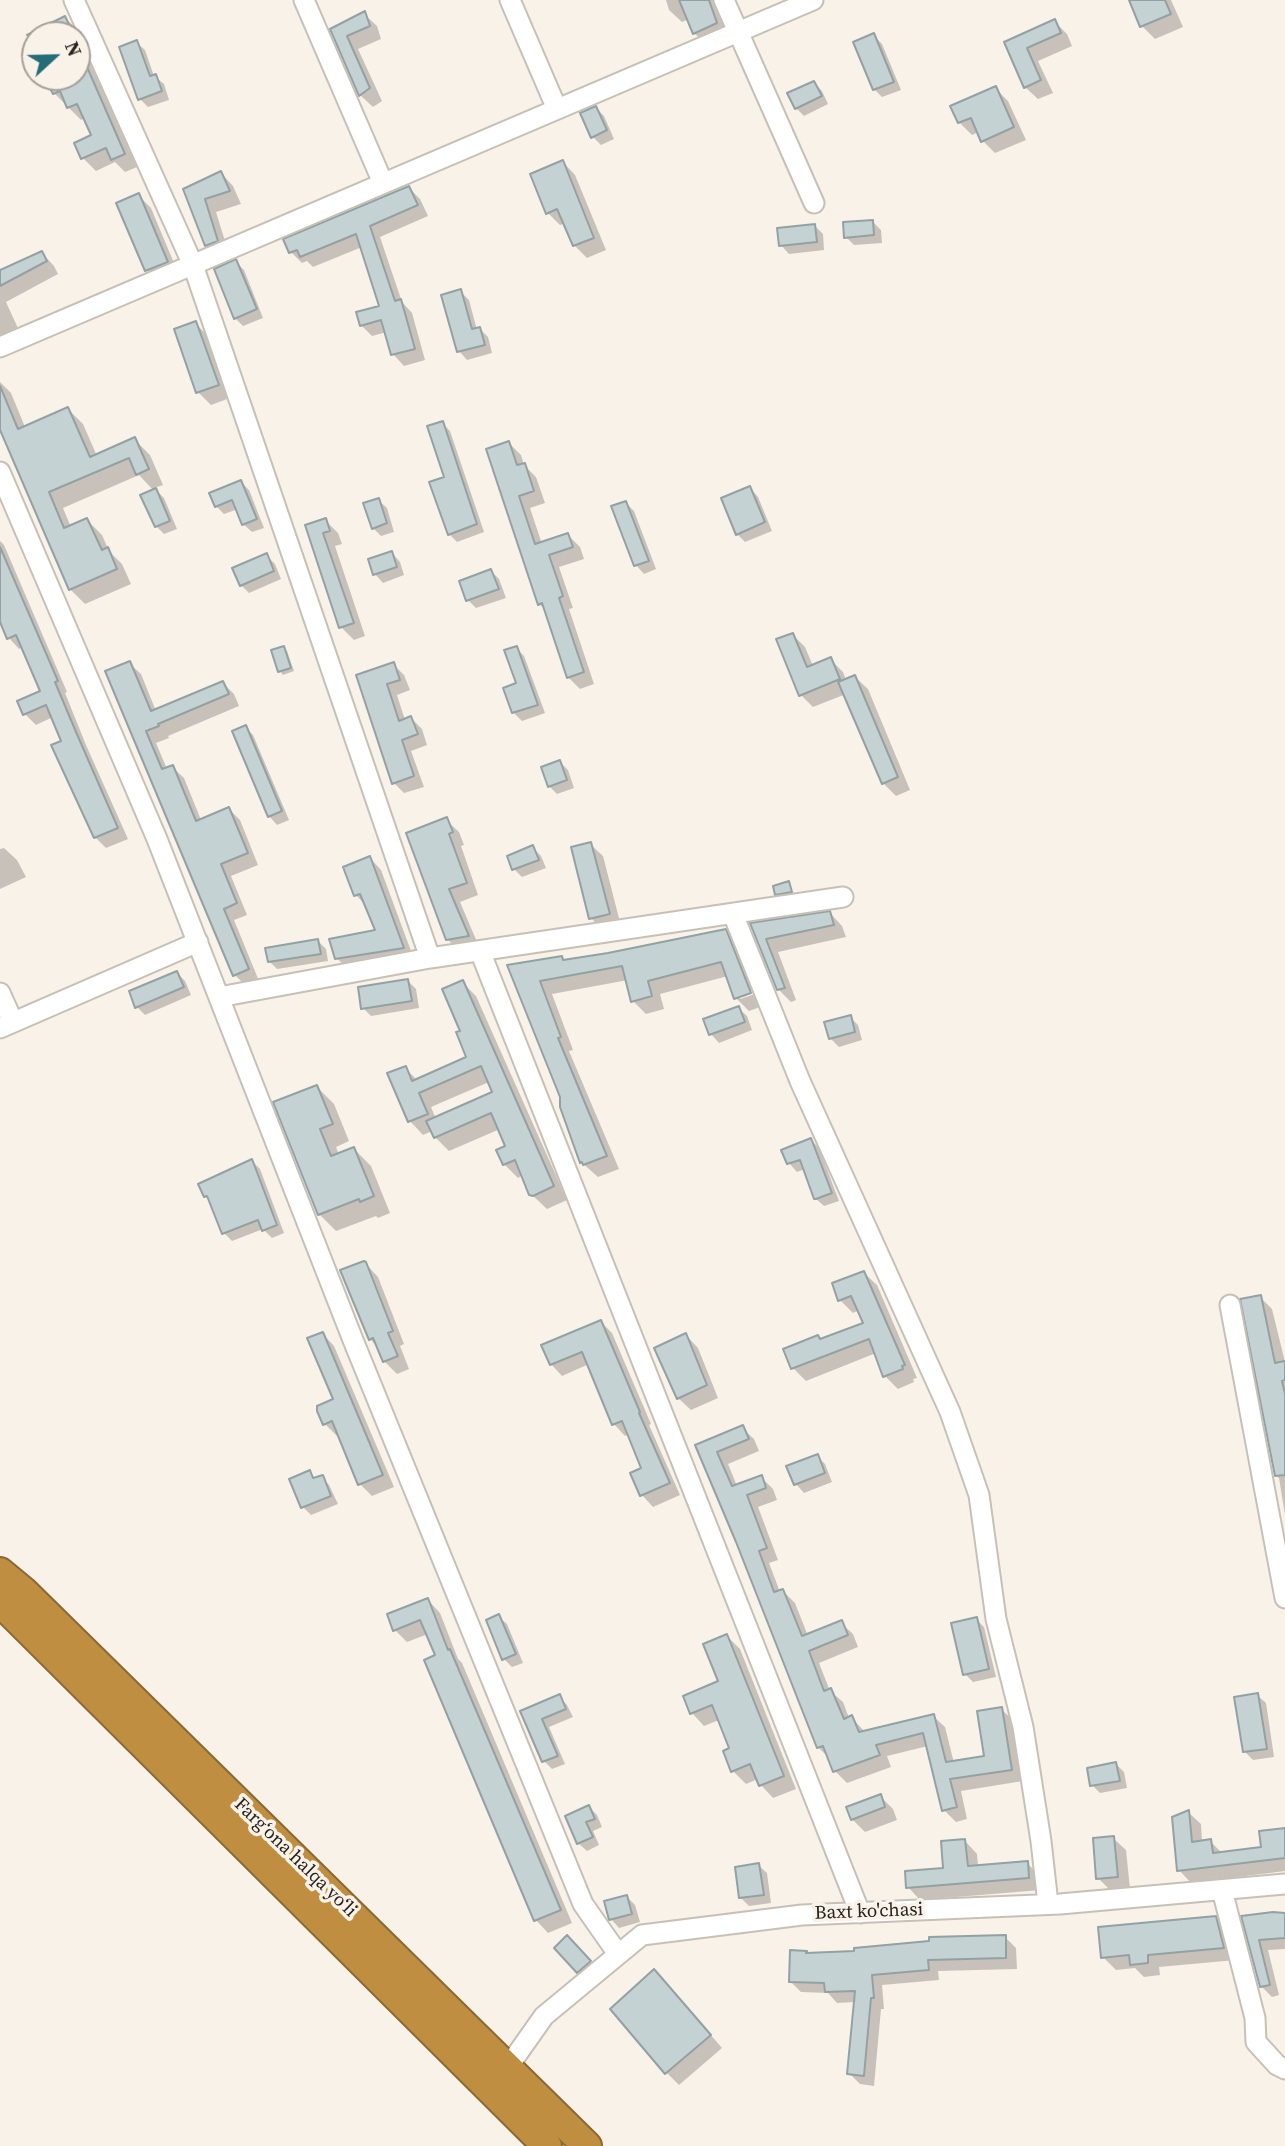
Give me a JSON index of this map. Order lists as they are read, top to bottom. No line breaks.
{"streets":{"highway":["Farg‘ona halqa yo‘li"],"street":["Baxt ko'chasi"]},"crossings":[["Farg‘ona halqa yo‘li","Baxt ko'chasi"]],"north":"right"}
